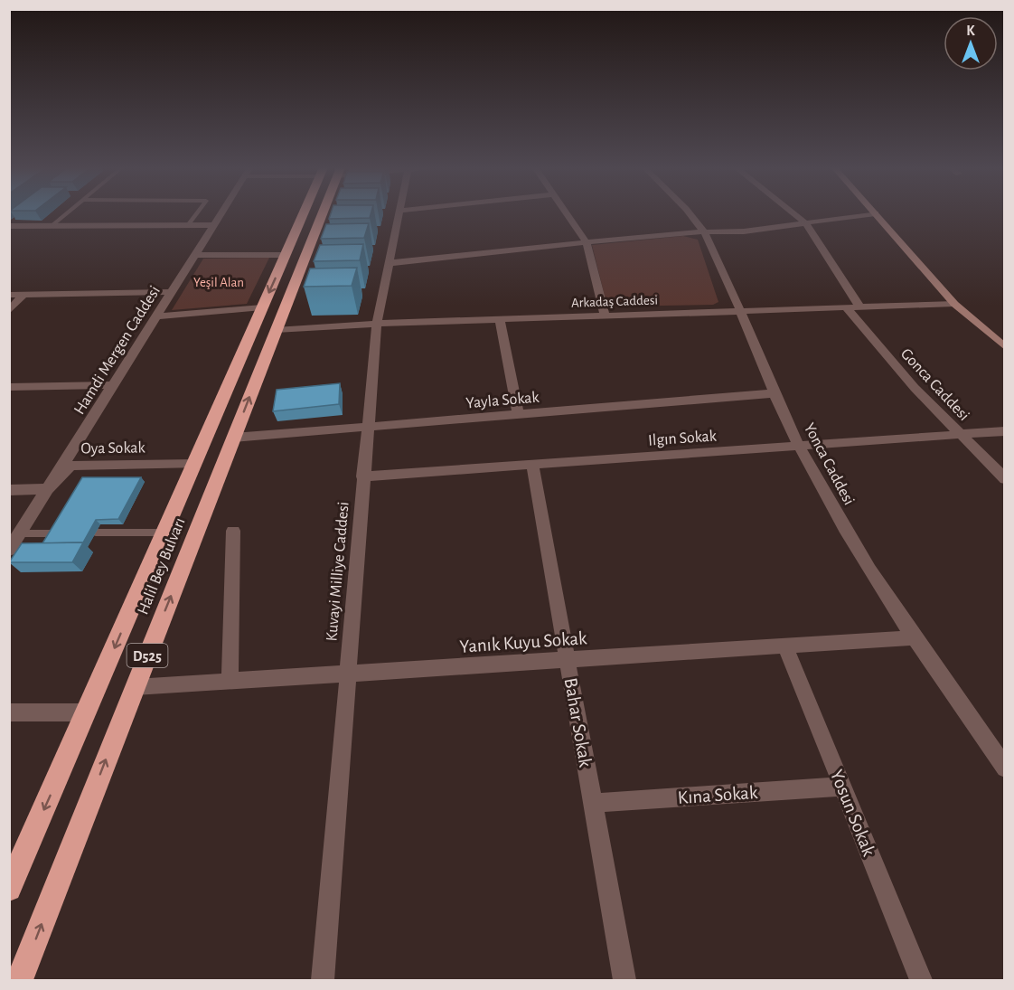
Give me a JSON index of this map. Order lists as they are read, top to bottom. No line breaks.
{"streets":{"highway":["Halil Bey Bulvarı","D525"],"street":["Arkadaş Caddesi","Hamdi Mergen Caddesi","Gonca Caddesi","Yayla Sokak","Ilgın Sokak","Oya Sokak","Yonca Caddesi","Kuvayi Milliye Caddesi","Yanık Kuyu Sokak","Bahar Sokak","Kına Sokak","Yosun Sokak"]},"crossings":[["Arkadaş Caddesi","Gonca Caddesi"],["Arkadaş Caddesi","Yonca Caddesi"],["Arkadaş Caddesi","Halil Bey Bulvarı"],["Arkadaş Caddesi","Kuvayi Milliye Caddesi"],["Hamdi Mergen Caddesi","Oya Sokak"],["Gonca Caddesi","Ilgın Sokak"],["Yayla Sokak","Yonca Caddesi"],["Yayla Sokak","Halil Bey Bulvarı"],["Yayla Sokak","Kuvayi Milliye Caddesi"],["Ilgın Sokak","Yonca Caddesi"],["Ilgın Sokak","Kuvayi Milliye Caddesi"],["Ilgın Sokak","Bahar Sokak"],["Oya Sokak","Halil Bey Bulvarı"],["Yonca Caddesi","Yanık Kuyu Sokak"],["Halil Bey Bulvarı","Yanık Kuyu Sokak"],["Kuvayi Milliye Caddesi","Yanık Kuyu Sokak"],["Yanık Kuyu Sokak","Bahar Sokak"],["Yanık Kuyu Sokak","Yosun Sokak"],["Bahar Sokak","Kına Sokak"],["Kına Sokak","Yosun Sokak"]],"parks":["Yeşil Alan"],"north":"top"}
